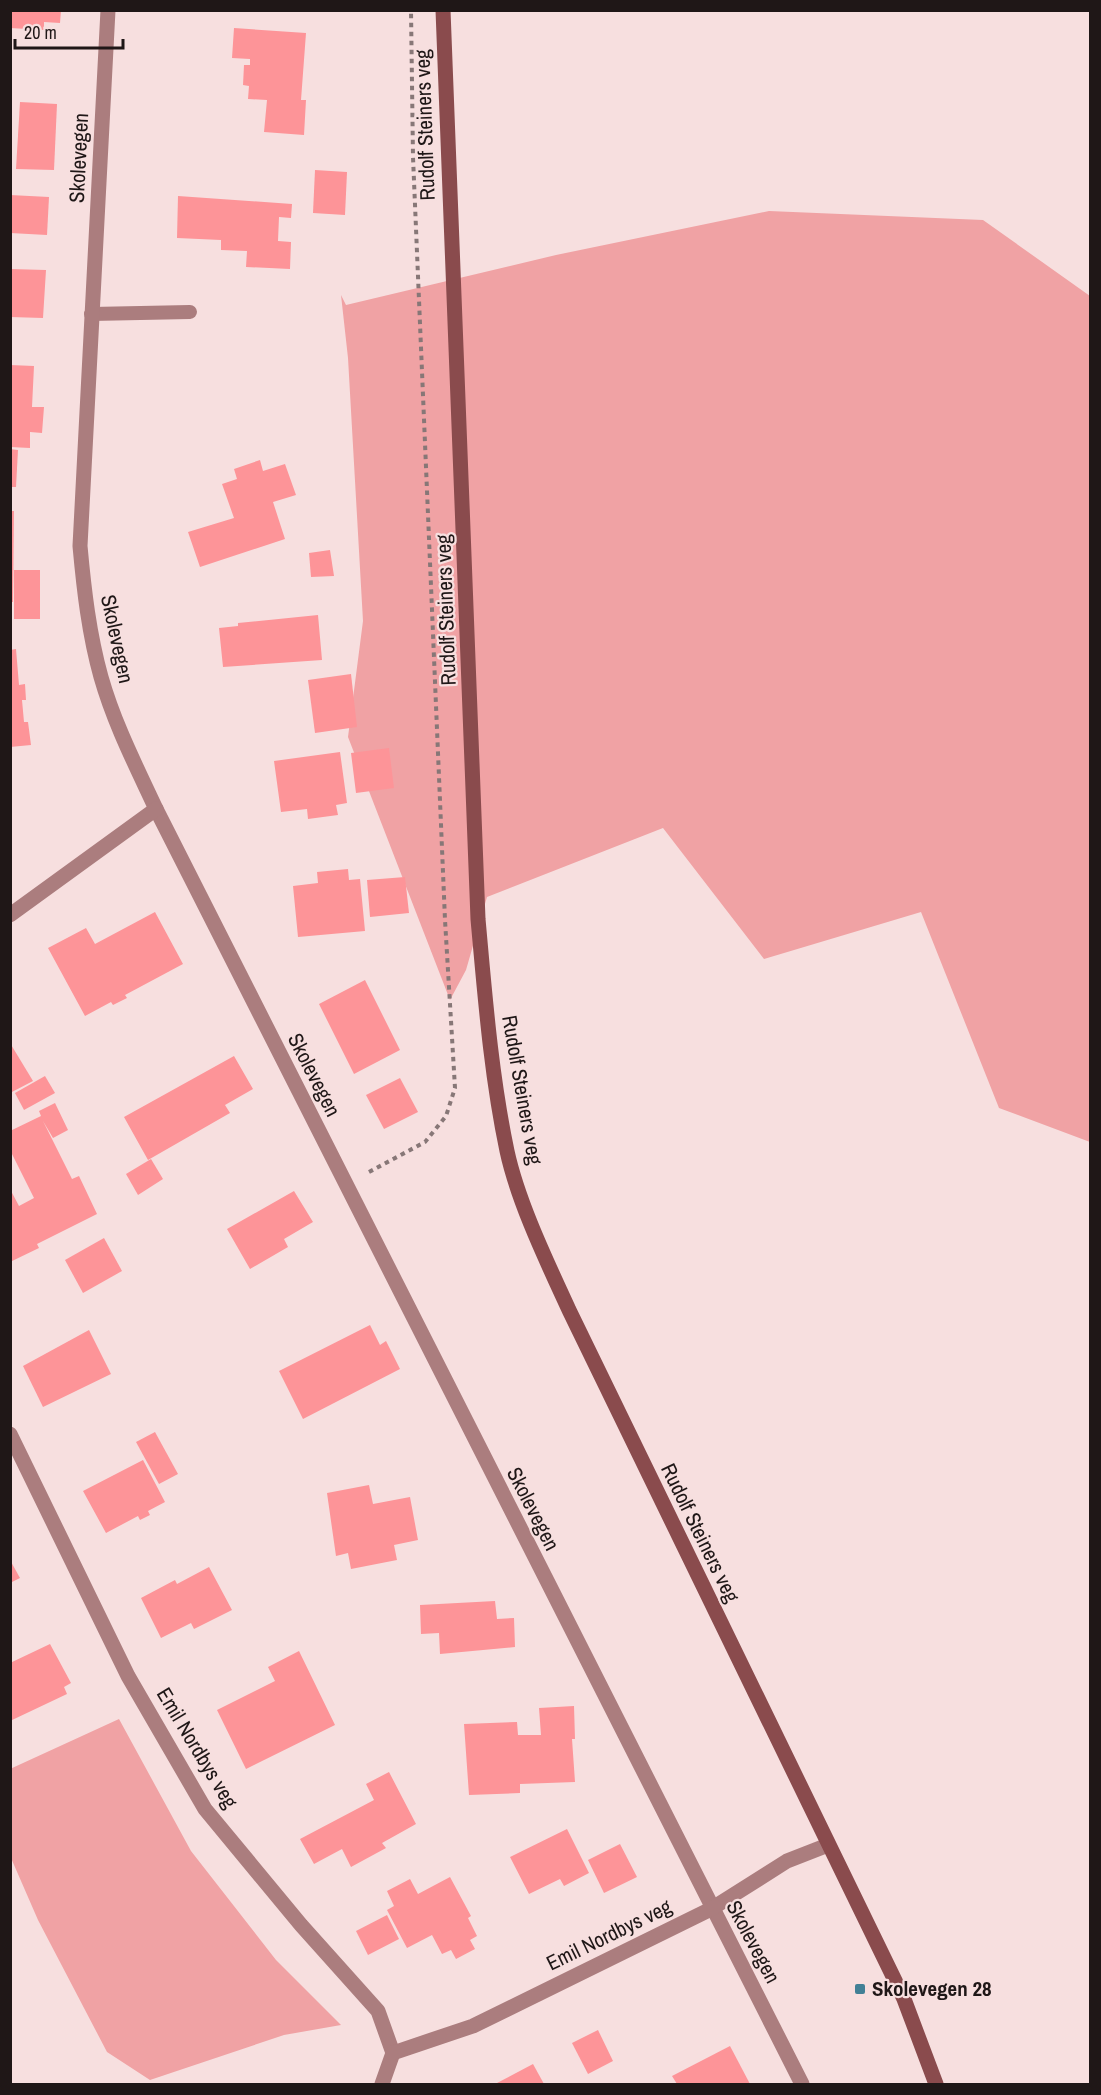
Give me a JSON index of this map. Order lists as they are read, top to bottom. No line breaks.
{"streets":{"street":["Rudolf Steiners veg","Skolevegen","Emil Nordbys veg"]},"crossings":[["Rudolf Steiners veg","Emil Nordbys veg"],["Skolevegen","Emil Nordbys veg"]],"places":{"transit":["Skolevegen 28"]},"scale_bar":"20 m"}
